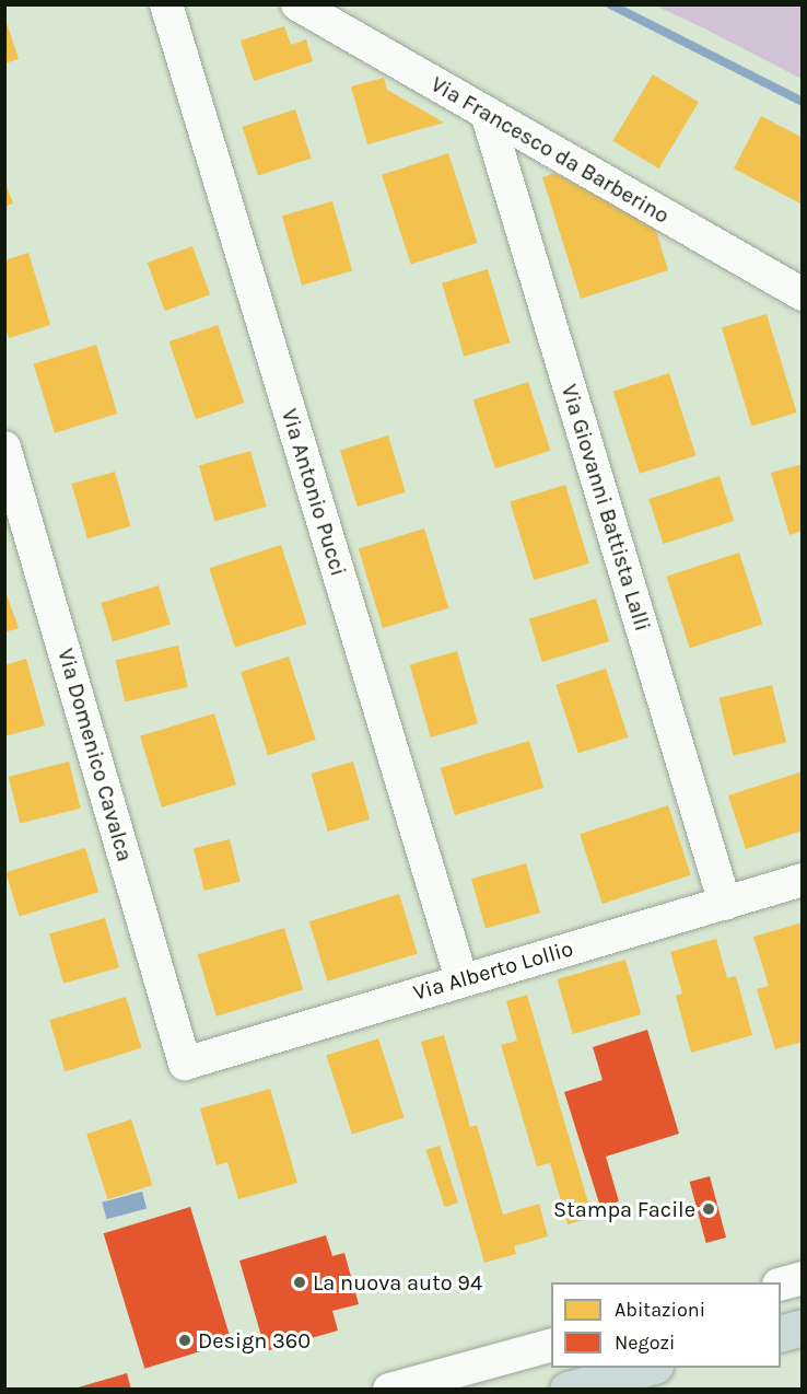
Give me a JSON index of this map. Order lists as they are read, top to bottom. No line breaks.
{"streets":{"street":["Via Francesco da Barberino","Via Antonio Pucci","Via Giovanni Battista Lalli","Via Domenico Cavalca","Via Alberto Lollio"]},"crossings":[["Via Francesco da Barberino","Via Giovanni Battista Lalli"],["Via Antonio Pucci","Via Alberto Lollio"],["Via Giovanni Battista Lalli","Via Alberto Lollio"],["Via Domenico Cavalca","Via Alberto Lollio"]],"places":["Stampa Facile","La nuova auto 94","Design 360"],"legend":["Abitazioni","Negozi"]}
